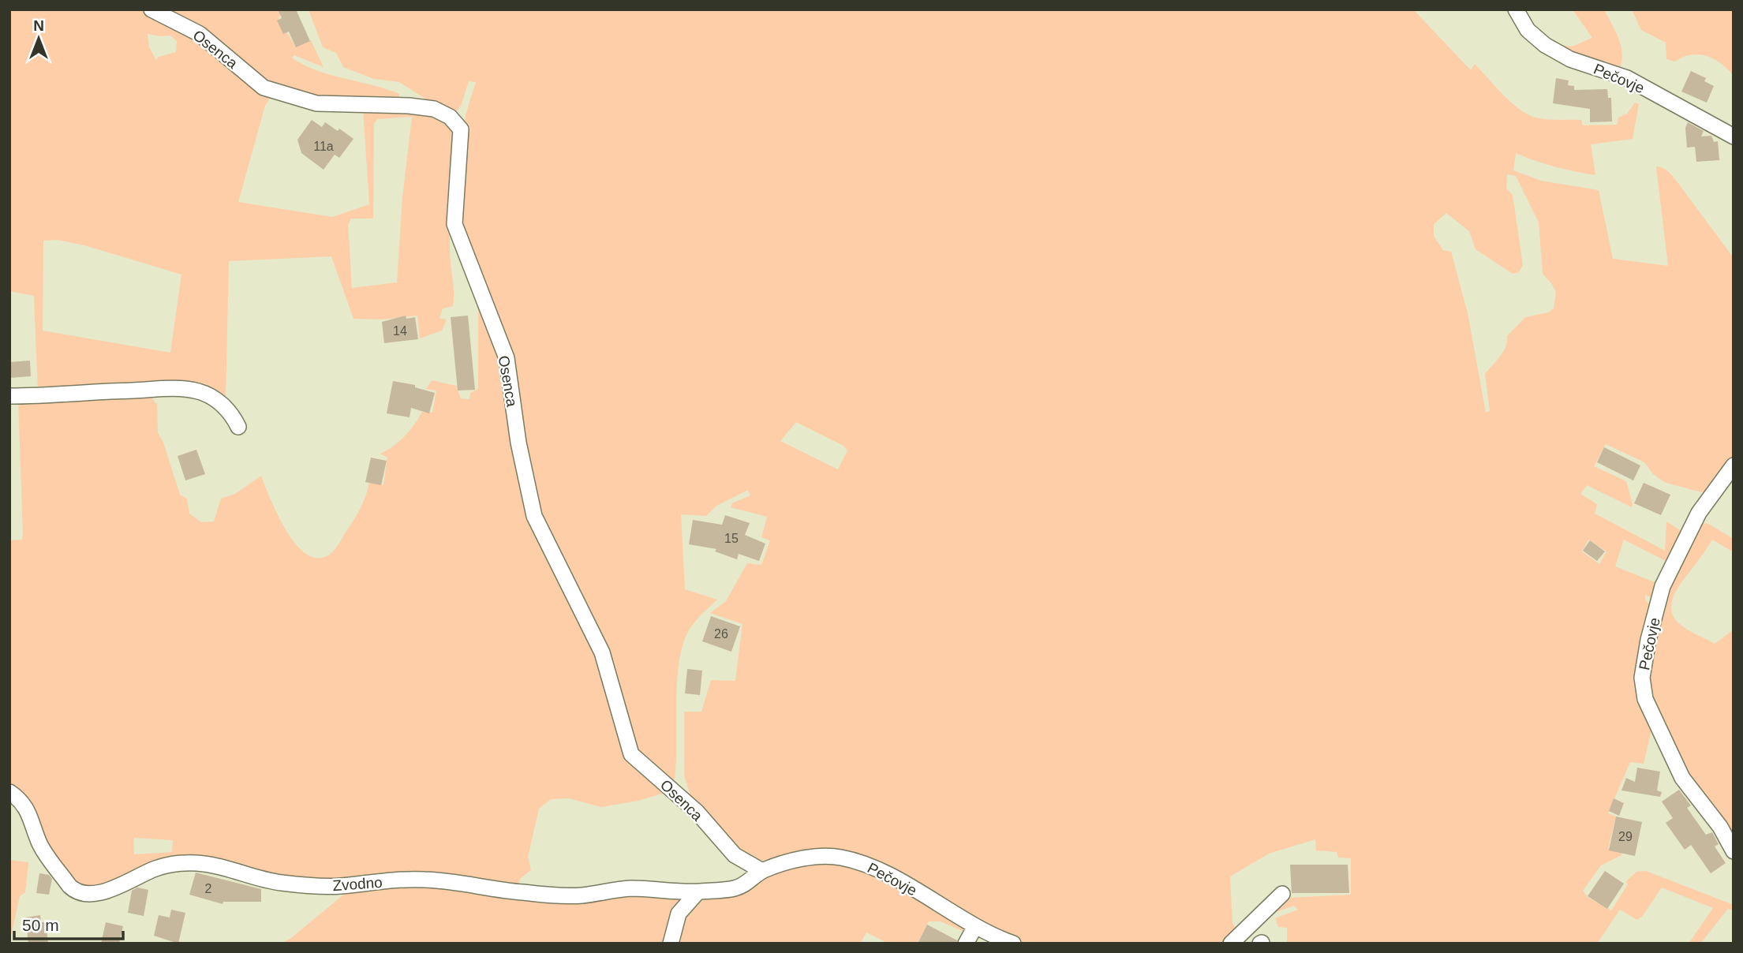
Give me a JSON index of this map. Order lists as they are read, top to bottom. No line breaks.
{"streets":{"street":["Osenca","Pečovje","Zvodno"]},"crossings":[["Osenca","Pečovje"],["Osenca","Zvodno"],["Pečovje","Zvodno"]],"house_numbers":["11a","14","15","26","29","2"],"scale_bar":"50 m","north":"top"}
